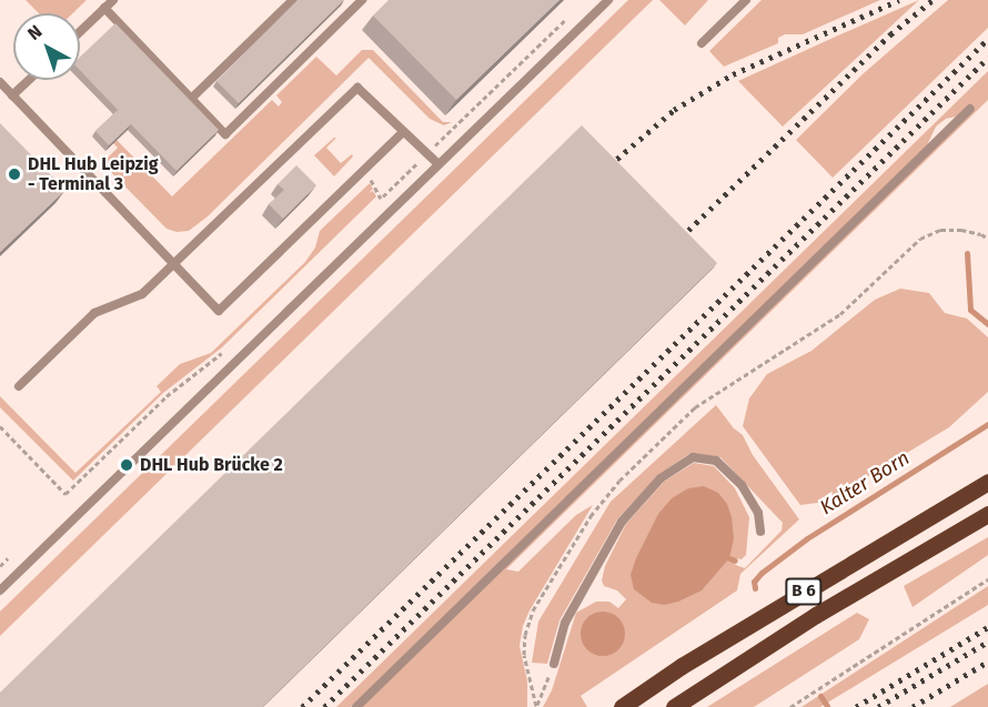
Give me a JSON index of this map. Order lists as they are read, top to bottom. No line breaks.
{"streets":{"main road":["B 6"]},"water":["Kalter Born"],"places":["DHL Hub Leipzig - Terminal 3","DHL Hub Brücke 2"],"north":"top left"}
